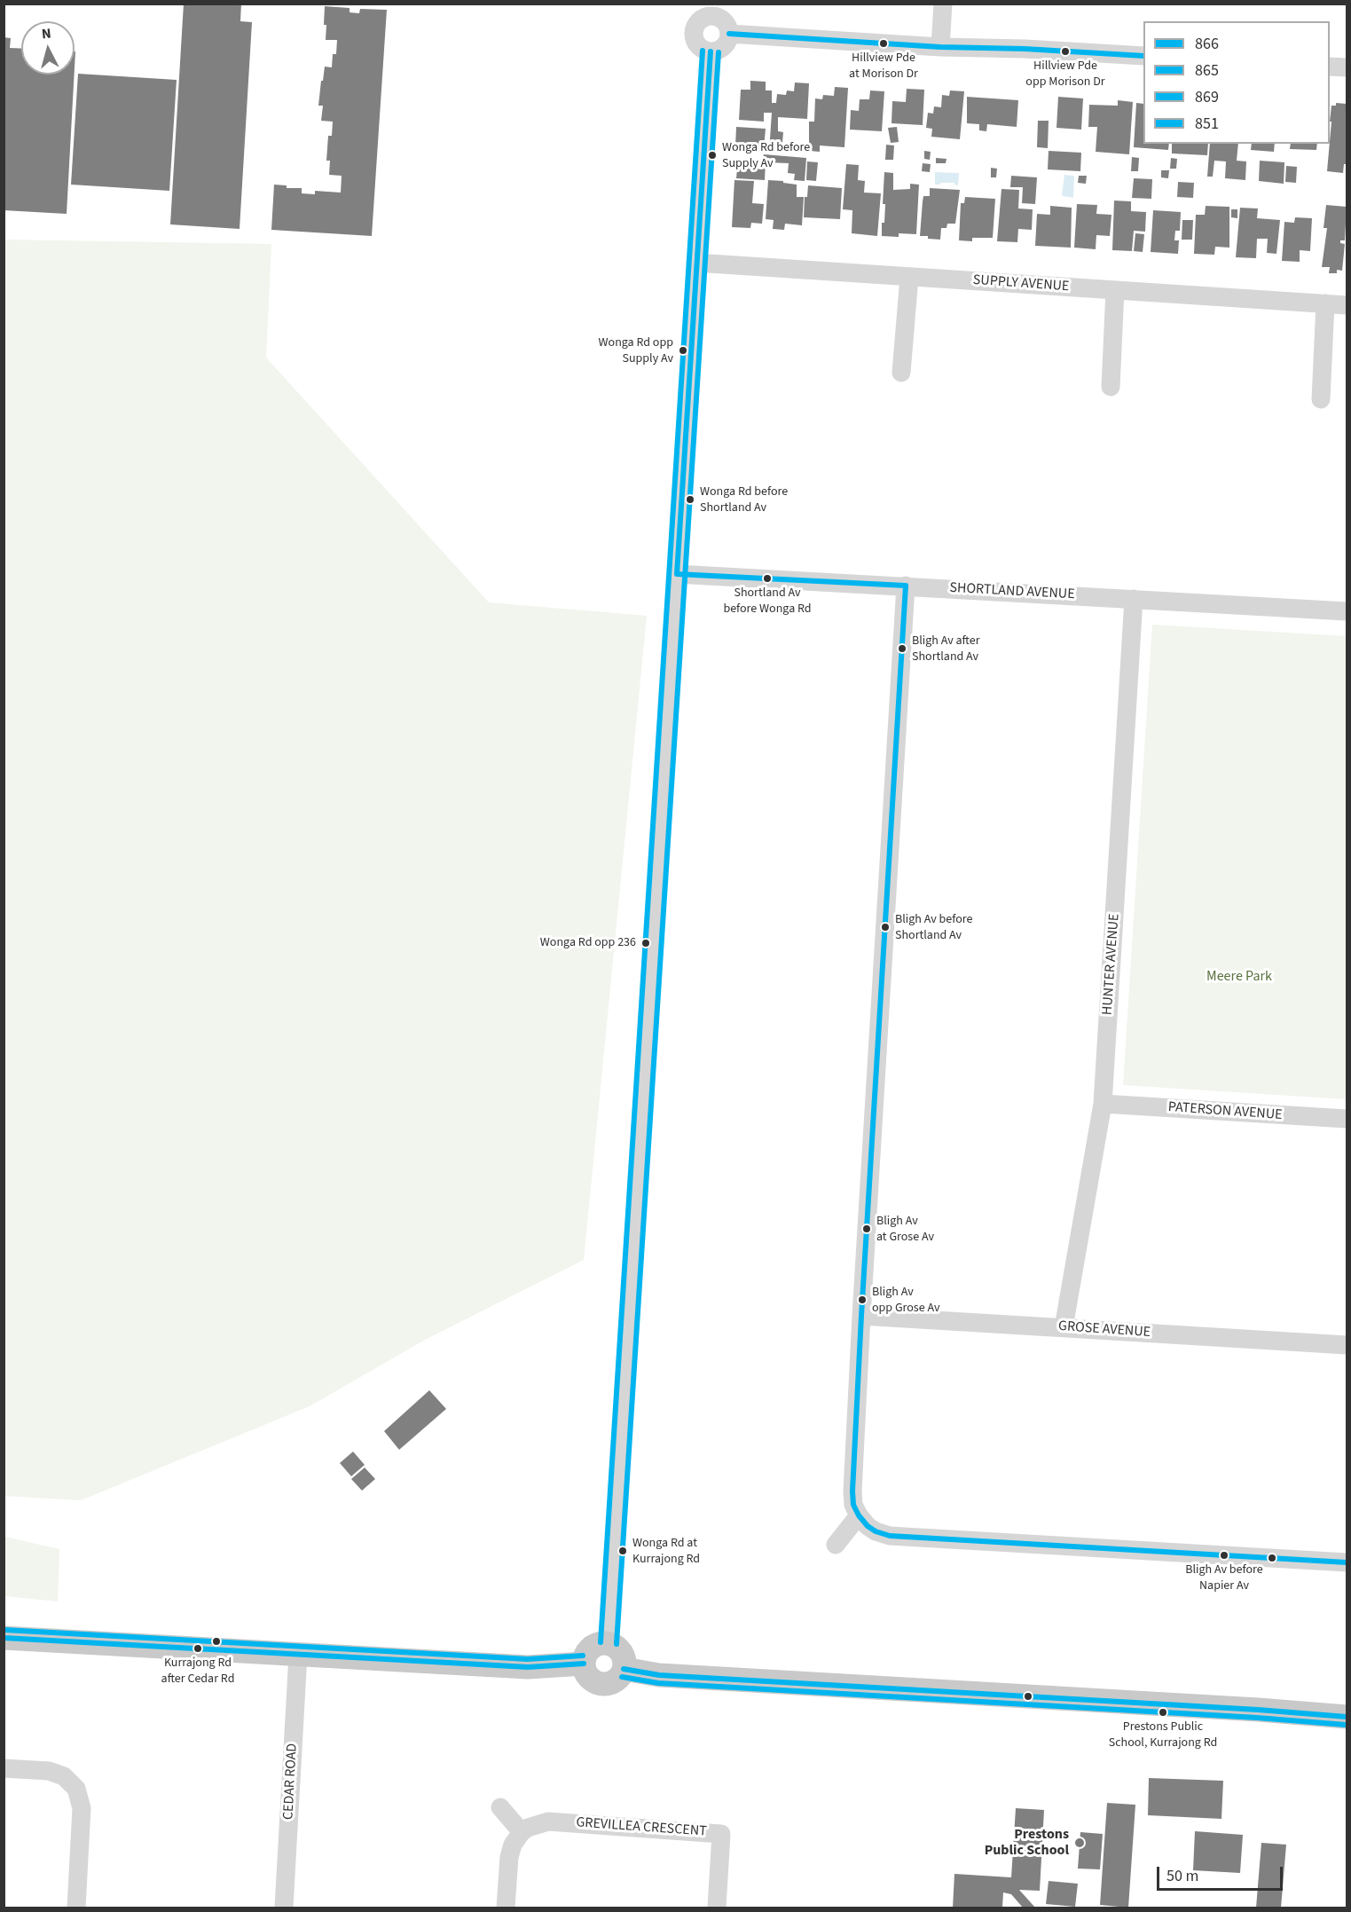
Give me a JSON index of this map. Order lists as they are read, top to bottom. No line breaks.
{"streets":{"street":["SUPPLY AVENUE","SHORTLAND AVENUE","HUNTER AVENUE","PATERSON AVENUE","GROSE AVENUE","CEDAR ROAD","GREVILLEA CRESCENT"]},"crossings":[["SHORTLAND AVENUE","HUNTER AVENUE"],["HUNTER AVENUE","PATERSON AVENUE"],["HUNTER AVENUE","GROSE AVENUE"]],"parks":["Meere Park"],"places":["Hillview Pde at Morison Dr","Hillview Pde opp Morison Dr","Wonga Rd before Supply Av","Wonga Rd opp Supply Av","Wonga Rd before Shortland Av","Shortland Av before Wonga Rd","Bligh Av after Shortland Av","Bligh Av before Shortland Av","Wonga Rd opp 236","Bligh Av at Grose Av","Bligh Av opp Grose Av","Wonga Rd at Kurrajong Rd","Bligh Av before Napier Av","Kurrajong Rd after Cedar Rd","Prestons Public School, Kurrajong Rd","Prestons Public School"],"lines":["transit line 866","transit line 869","transit line 865","transit line 851"],"legend":["866","865","869","851"],"scale_bar":"50 m","north":"top"}
